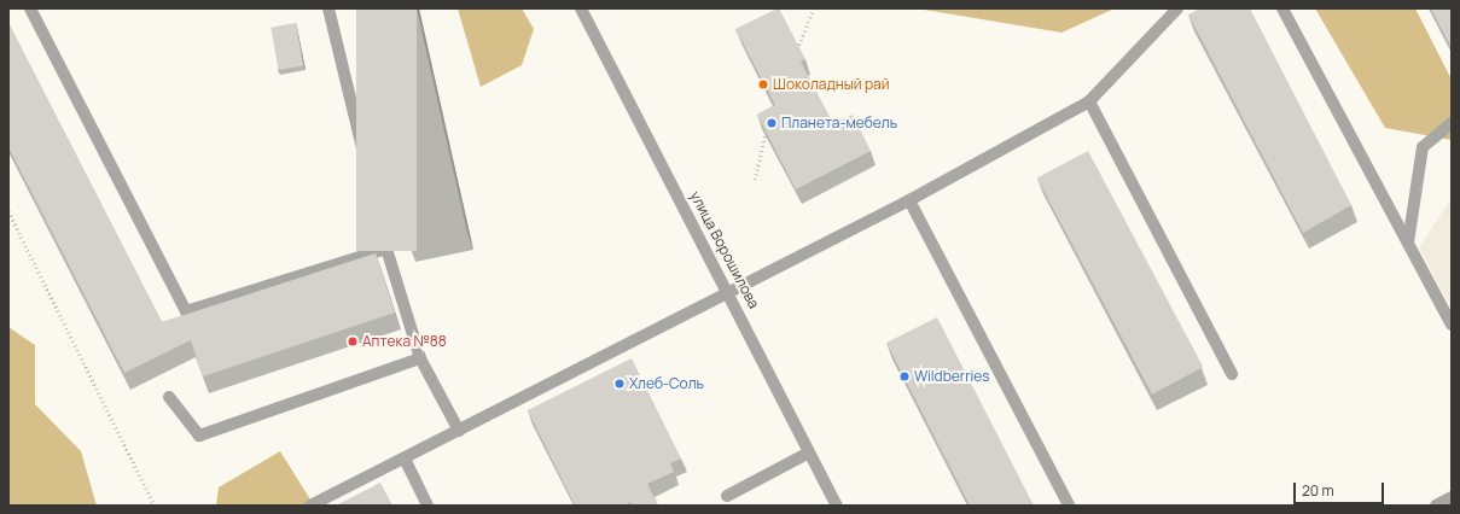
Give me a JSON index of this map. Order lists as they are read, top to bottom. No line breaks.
{"streets":{"street":["улица Ворошилова"]},"places":["Шоколадный рай","Планета-мебель","Аптека №88","Wildberries","Хлеб-Соль"],"scale_bar":"20 m"}
